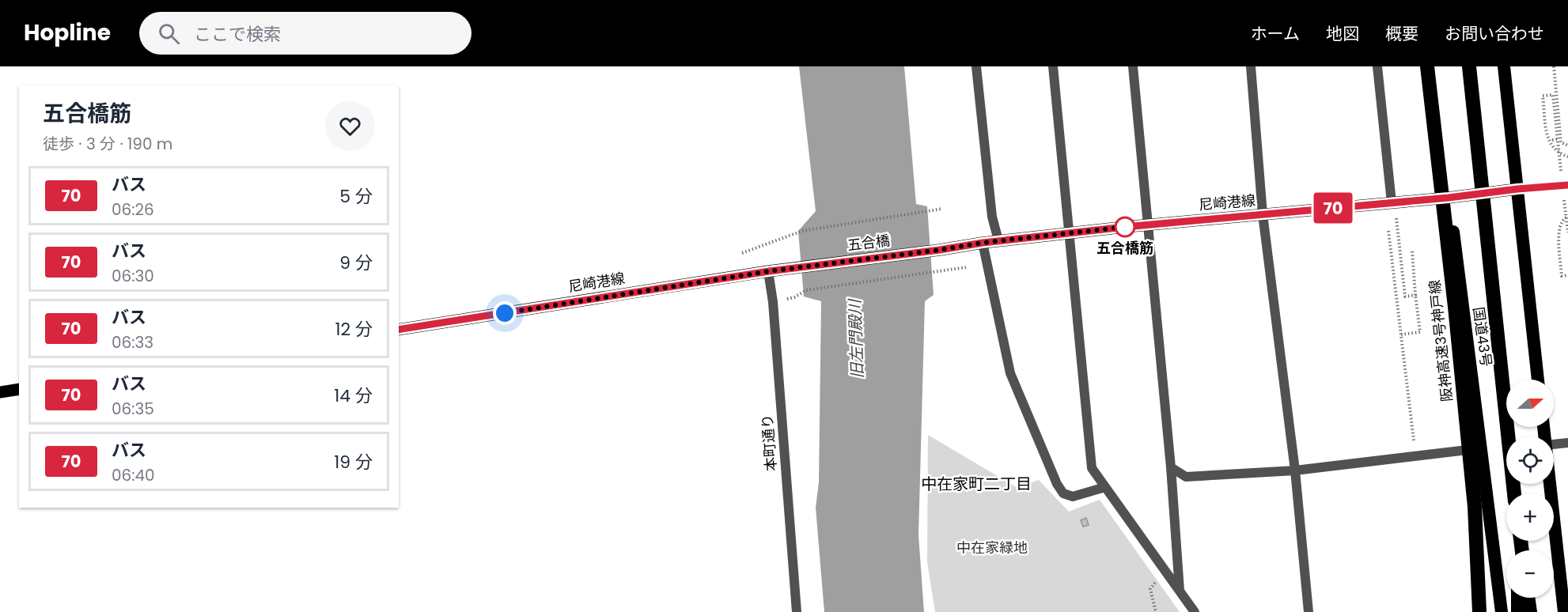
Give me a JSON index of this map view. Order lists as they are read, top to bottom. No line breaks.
{"streets":{"highway":["国道43号","阪神高速3号神戸線"],"main road":["尼崎港線","五合橋"],"street":["本町通り"]},"crossings":[["尼崎港線","五合橋"],["尼崎港線","国道43号"],["尼崎港線","本町通り"],["国道43号","阪神高速3号神戸線"]],"districts":["中在家町二丁目"],"water":["旧左門殿川"],"parks":["中在家緑地"],"places":["五合橋筋"],"lines":["bus line 70"],"north":"right","page":{"header":"Hopline","search":"ここで検索","nav":["ホーム","地図","概要","お問い合わせ"],"on_map":"70","heading":["五合橋筋","徒歩 · 3 分 · 190 m"],"list":[{"mark":"70","name":"バス","note":"06:26","value":"5 分"},{"mark":"70","name":"バス","note":"06:30","value":"9 分"},{"mark":"70","name":"バス","note":"06:33","value":"12 分"},{"mark":"70","name":"バス","note":"06:35","value":"14 分"},{"mark":"70","name":"バス","note":"06:40","value":"19 分"}],"map_buttons":["+","−"]}}
